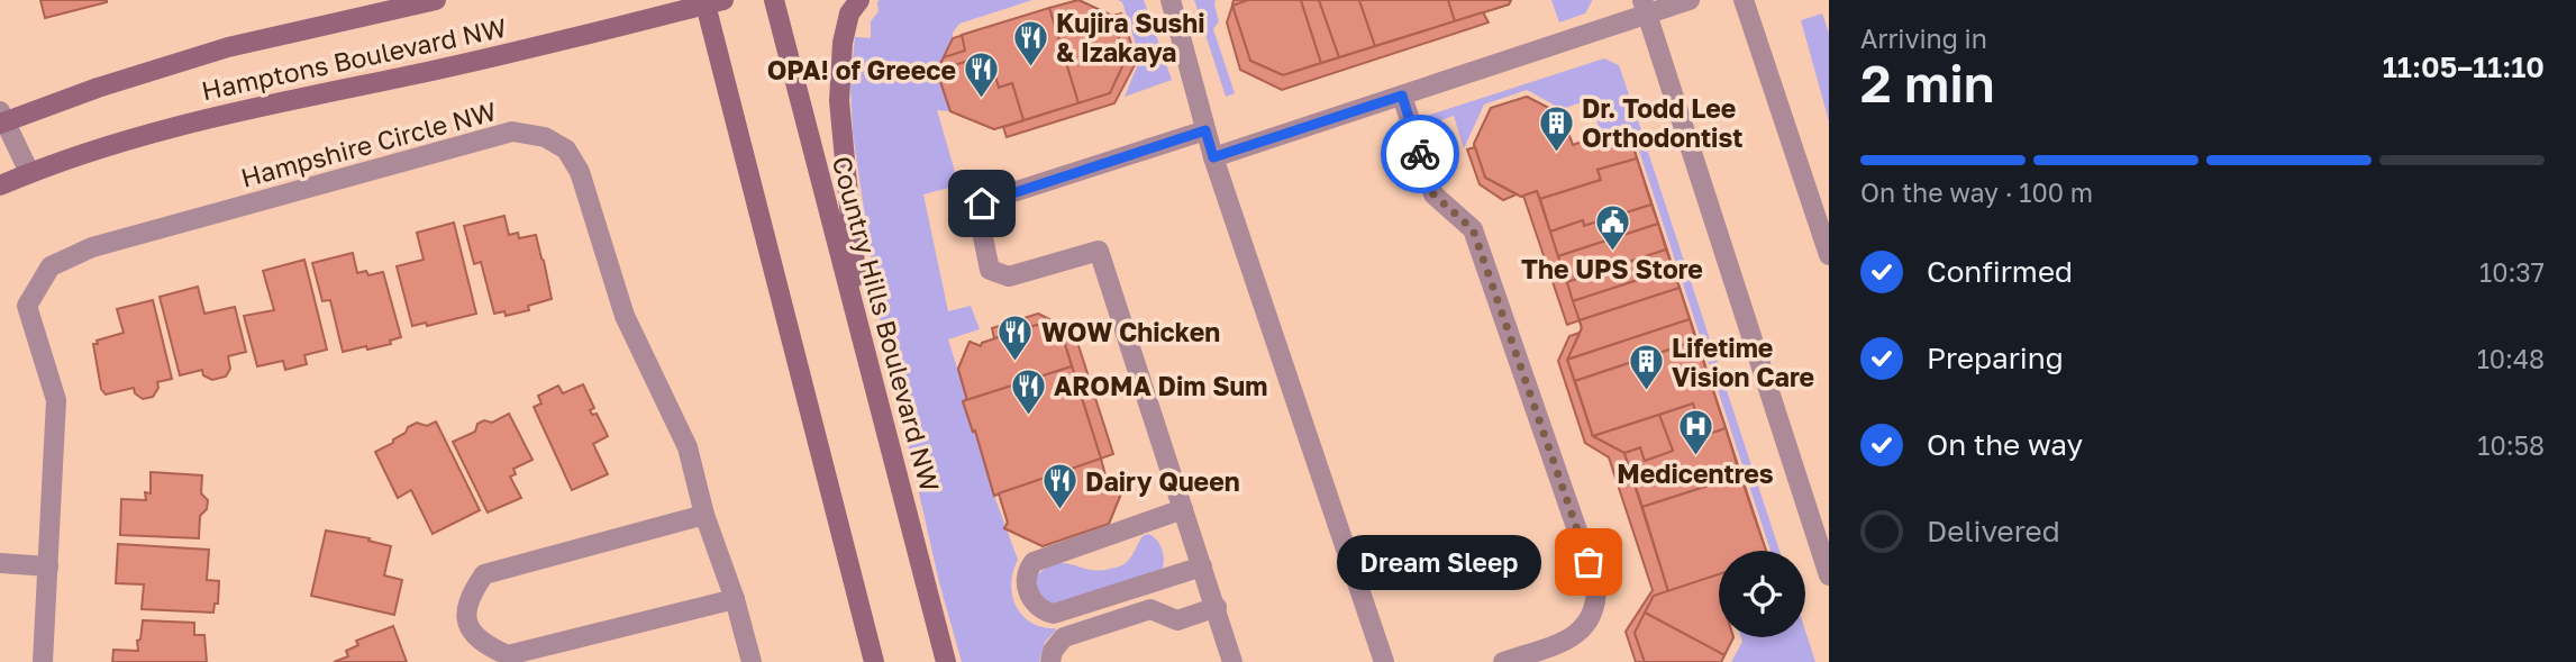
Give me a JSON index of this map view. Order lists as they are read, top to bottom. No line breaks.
{"streets":{"main road":["Hamptons Boulevard NW","Country Hills Boulevard NW"],"street":["Hampshire Circle NW"]},"places":{"restaurant":["Kujira Sushi & Izakaya","OPA! of Greece","WOW Chicken","AROMA Dim Sum","Dairy Queen"],"building":["Dr. Todd Lee Orthodontist","Lifetime Vision Care"],"public building":["The UPS Store"],"hospital":["Medicentres"],"other":["Dream Sleep"]},"page":{"heading":["2 min","Arriving in","11:05–11:10"],"bar":"On the way · 100 m","list":[["Confirmed","10:37"],["Preparing","10:48"],["On the way","10:58"],"Delivered"],"bubble":"Dream Sleep"}}
